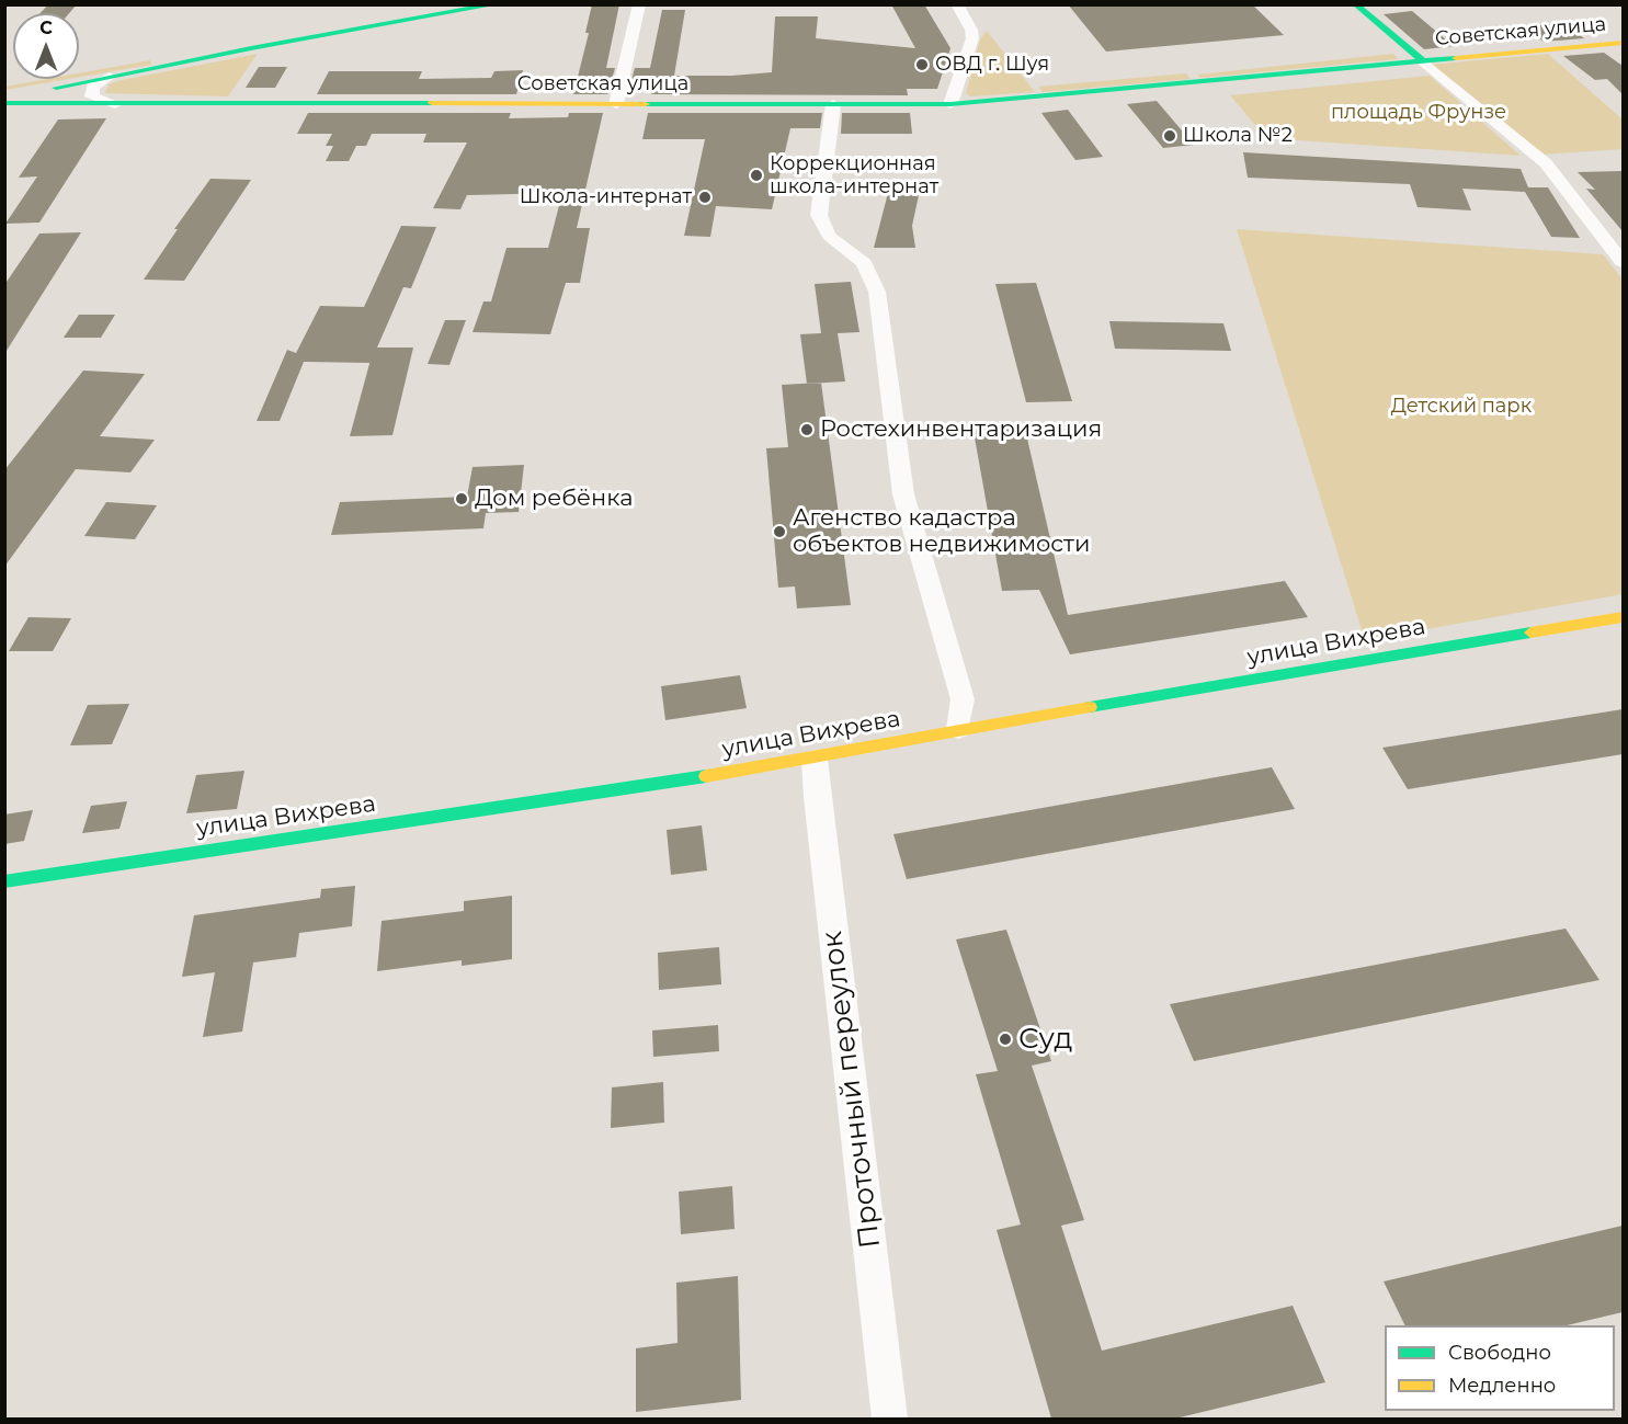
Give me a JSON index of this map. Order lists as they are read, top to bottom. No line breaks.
{"streets":{"street":["Советская улица","улица Вихрева","Проточный переулок"]},"crossings":[["улица Вихрева","Проточный переулок"]],"parks":["площадь Фрунзе","Детский парк"],"places":["ОВД г. Шуя","Школа №2","Коррекционная школа-интернат","Школа-интернат","Ростехинвентаризация","Дом ребёнка","Агенство кадастра объектов недвижимости","Суд"],"legend":["Свободно","Медленно"],"north":"top"}
